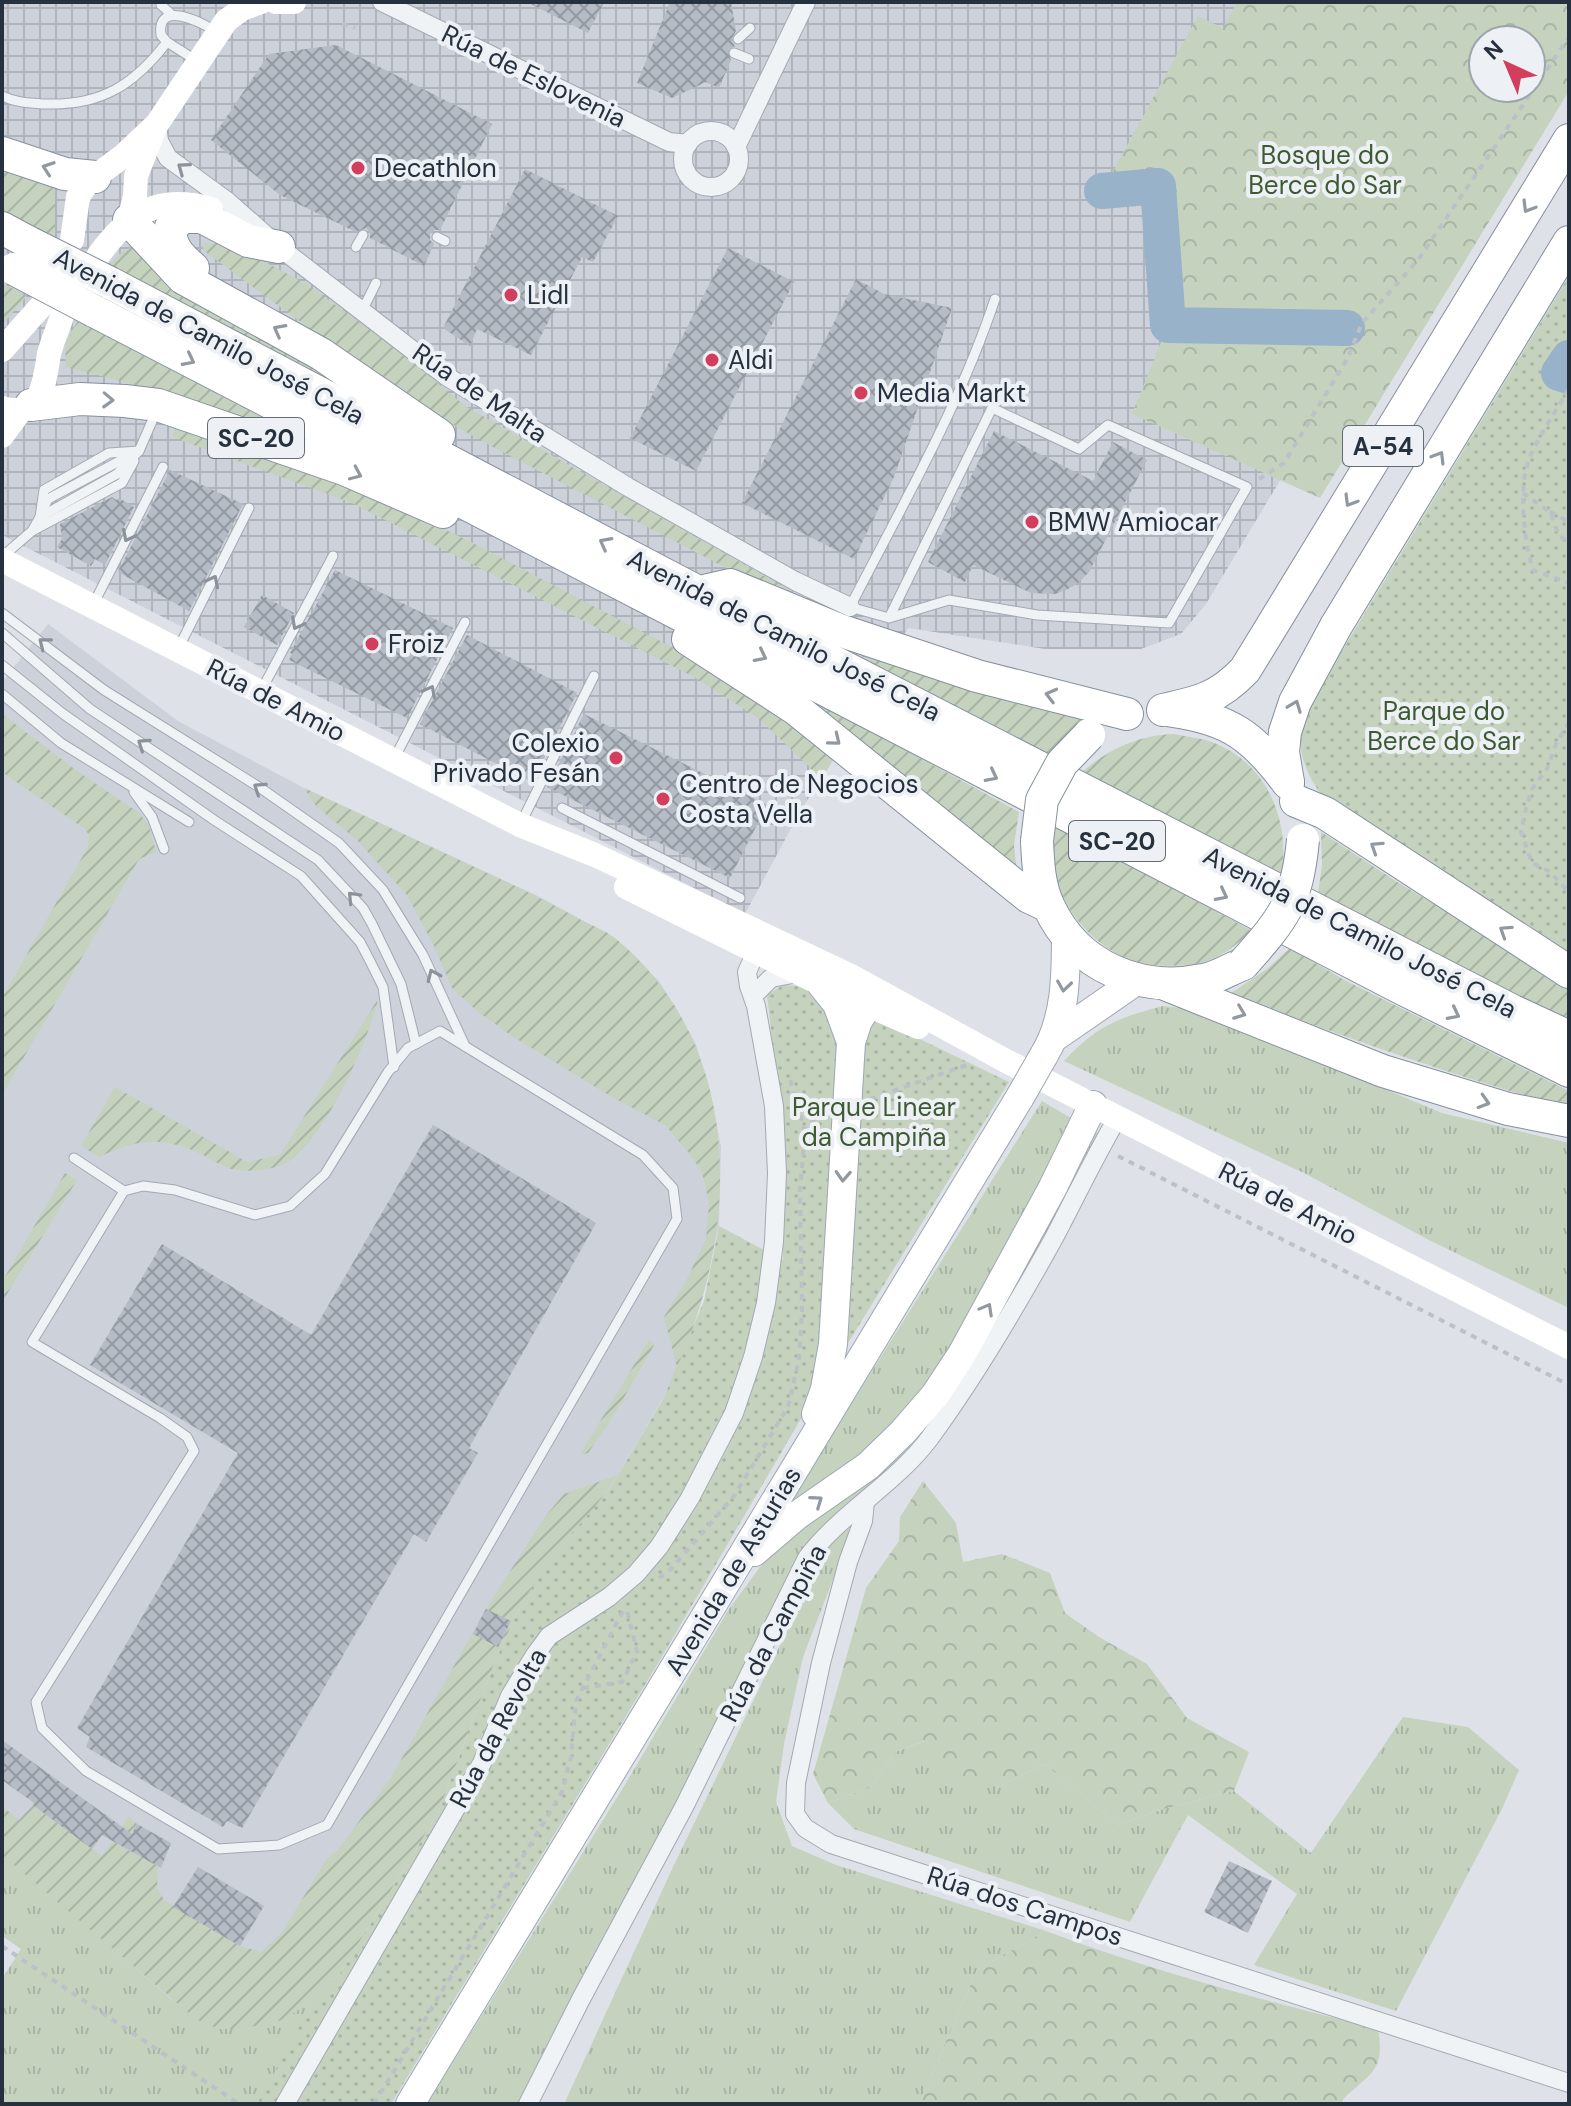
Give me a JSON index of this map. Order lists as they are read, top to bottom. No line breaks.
{"streets":{"highway":["Avenida de Camilo José Cela","SC-20","A-54"],"main road":["Avenida de Asturias"],"street":["Rúa de Eslovenia","Rúa de Malta","Rúa de Amio","Rúa da Campiña","Rúa da Revolta","Rúa dos Campos"]},"crossings":[["Avenida de Camilo José Cela","SC-20"],["Rúa de Amio","Rúa da Campiña"],["Rúa de Amio","Rúa da Revolta"],["Rúa da Campiña","Rúa dos Campos"]],"parks":["Bosque do Berce do Sar","Parque do Berce do Sar","Parque Linear da Campiña"],"places":["Decathlon","Lidl","Aldi","Media Markt","BMW Amiocar","Froiz","Colexio Privado Fesán","Centro de Negocios Costa Vella"],"north":"top left"}
